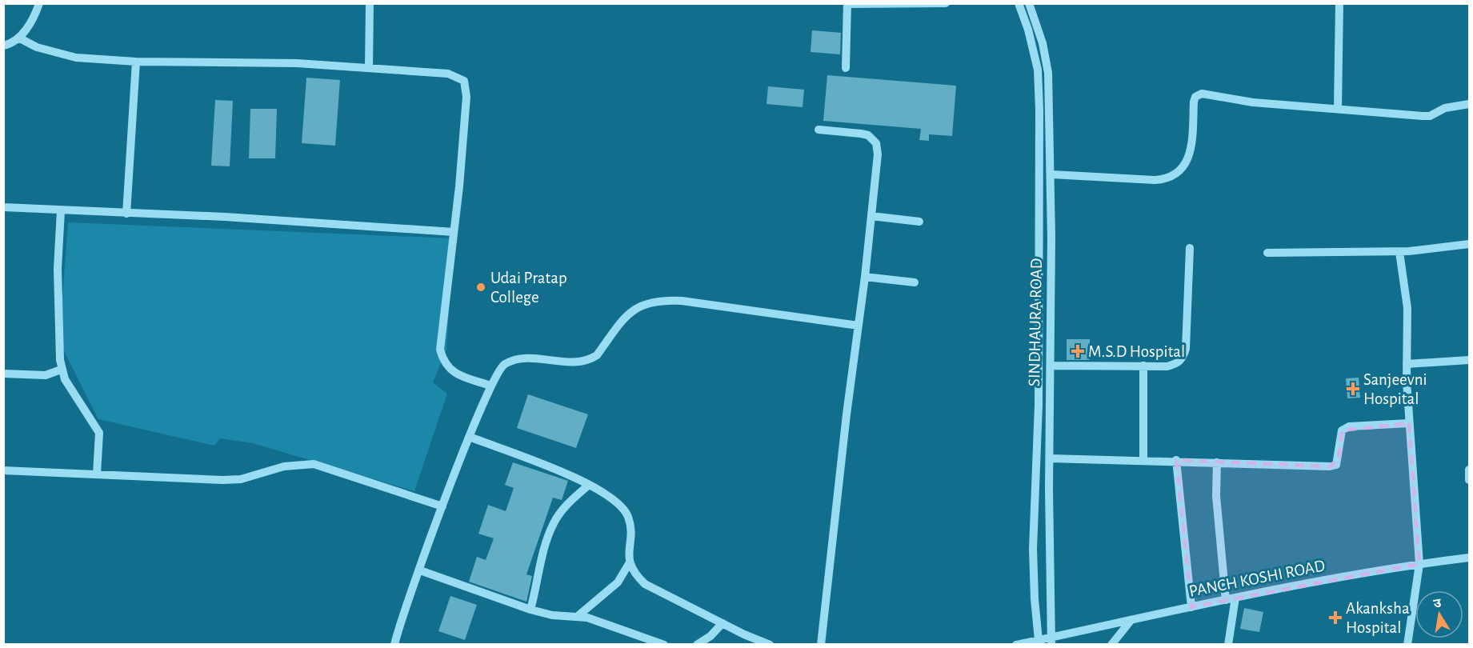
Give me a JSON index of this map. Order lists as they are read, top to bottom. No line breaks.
{"streets":{"street":["SINDHAURA ROAD","PANCH KOSHI ROAD"]},"crossings":[["SINDHAURA ROAD","PANCH KOSHI ROAD"]],"places":{"other":["Udai Pratap College"],"health":["M.S.D Hospital","Sanjeevni Hospital","Akanksha Hospital"]},"north":"top"}
